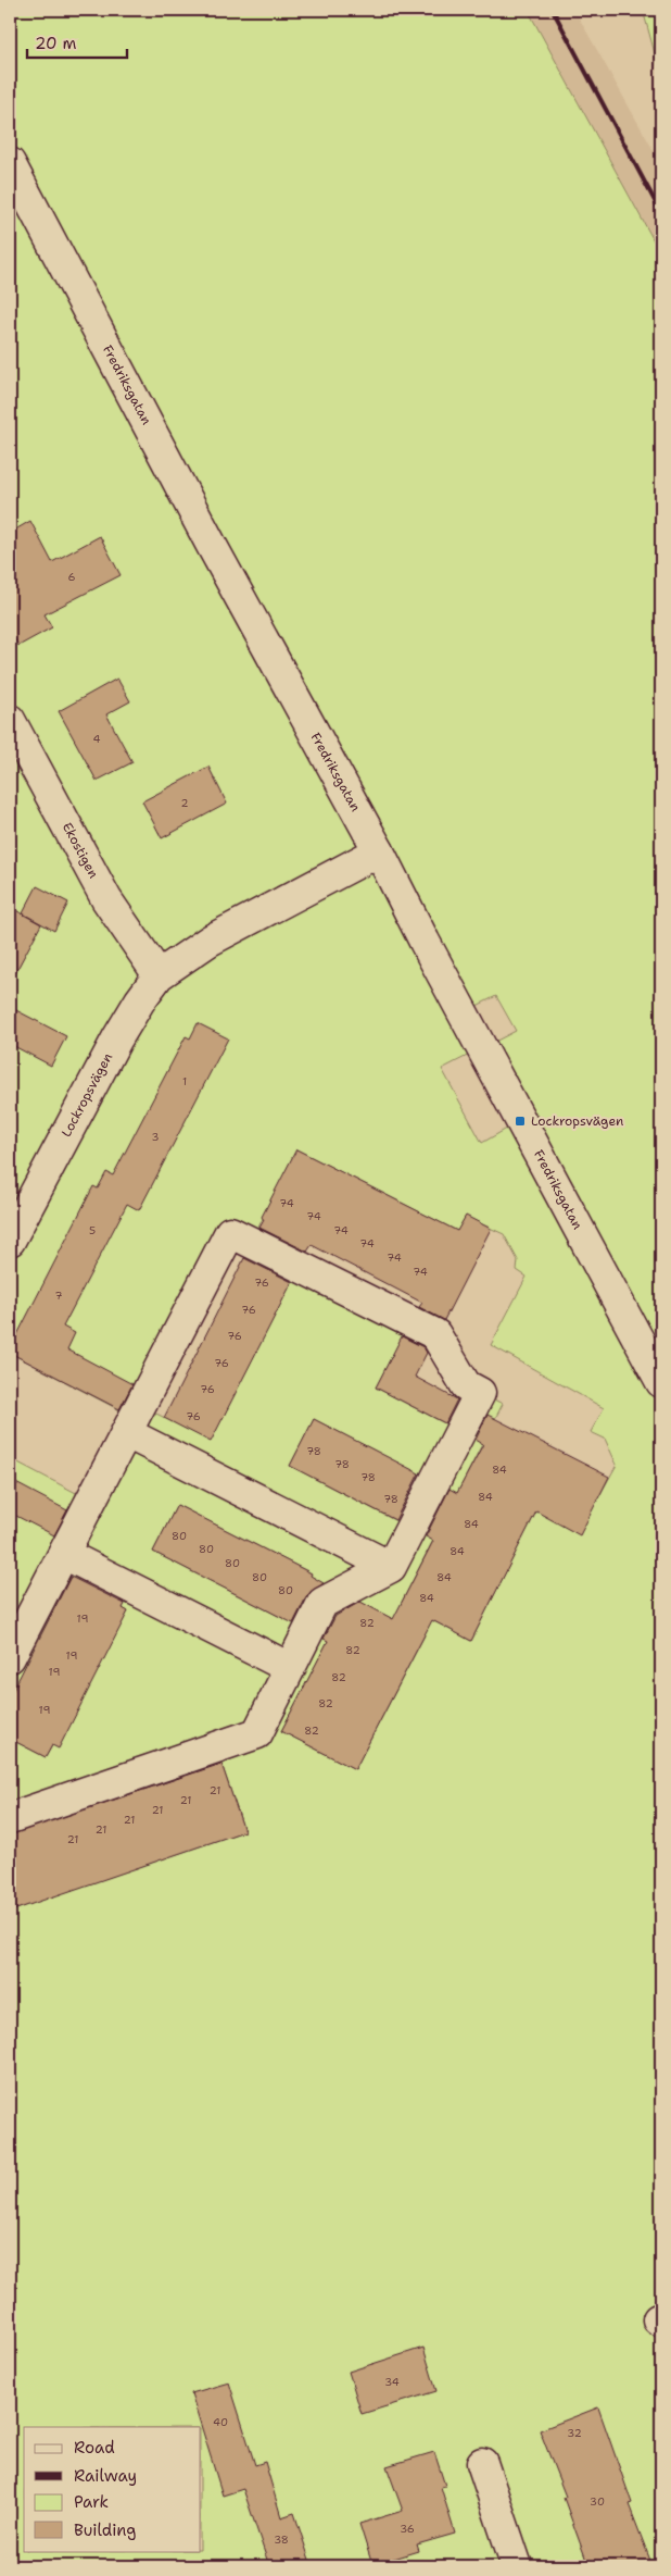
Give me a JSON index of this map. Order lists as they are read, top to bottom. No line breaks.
{"streets":{"street":["Fredriksgatan","Ekostigen","Lockropsvägen"]},"crossings":[["Fredriksgatan","Lockropsvägen"],["Ekostigen","Lockropsvägen"]],"places":{"transit":["Lockropsvägen"]},"house_numbers":["6","4","2","1","3","74","74","5","74","74","74","74","76","7","76","76","76","76","76","78","78","84","78","84","78","84","80","80","84","80","80","84","80","84","19","82","82","19","19","82","82","19","82","21","21","21","21","21","21","34","40","32","30","36","38"],"legend":["Road","Railway","Park","Building"],"scale_bar":"20 m"}
